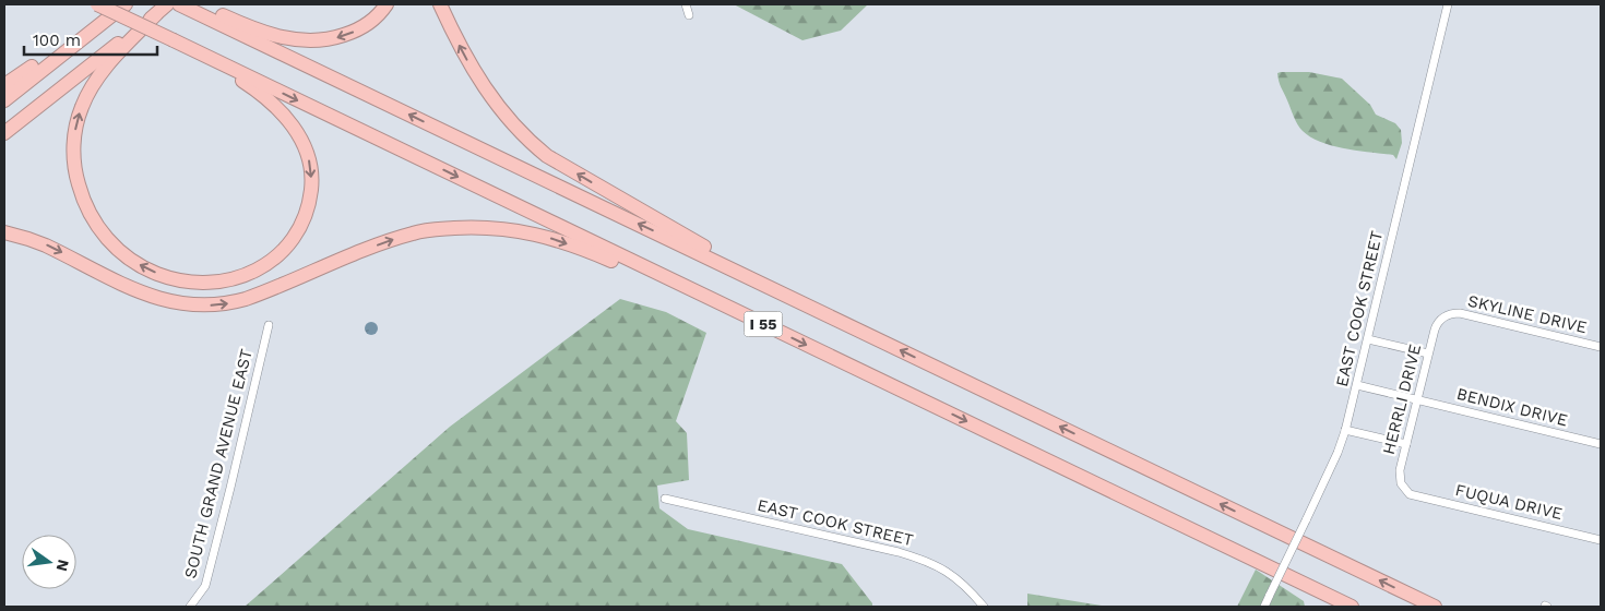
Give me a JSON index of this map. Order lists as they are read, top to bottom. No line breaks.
{"streets":{"highway":["I 55"],"street":["EAST COOK STREET","SKYLINE DRIVE","HERRLI DRIVE","BENDIX DRIVE","SOUTH GRAND AVENUE EAST","FUQUA DRIVE"]},"crossings":[["EAST COOK STREET","BENDIX DRIVE"],["SKYLINE DRIVE","HERRLI DRIVE"],["HERRLI DRIVE","BENDIX DRIVE"],["HERRLI DRIVE","FUQUA DRIVE"]],"scale_bar":"100 m","north":"right"}
